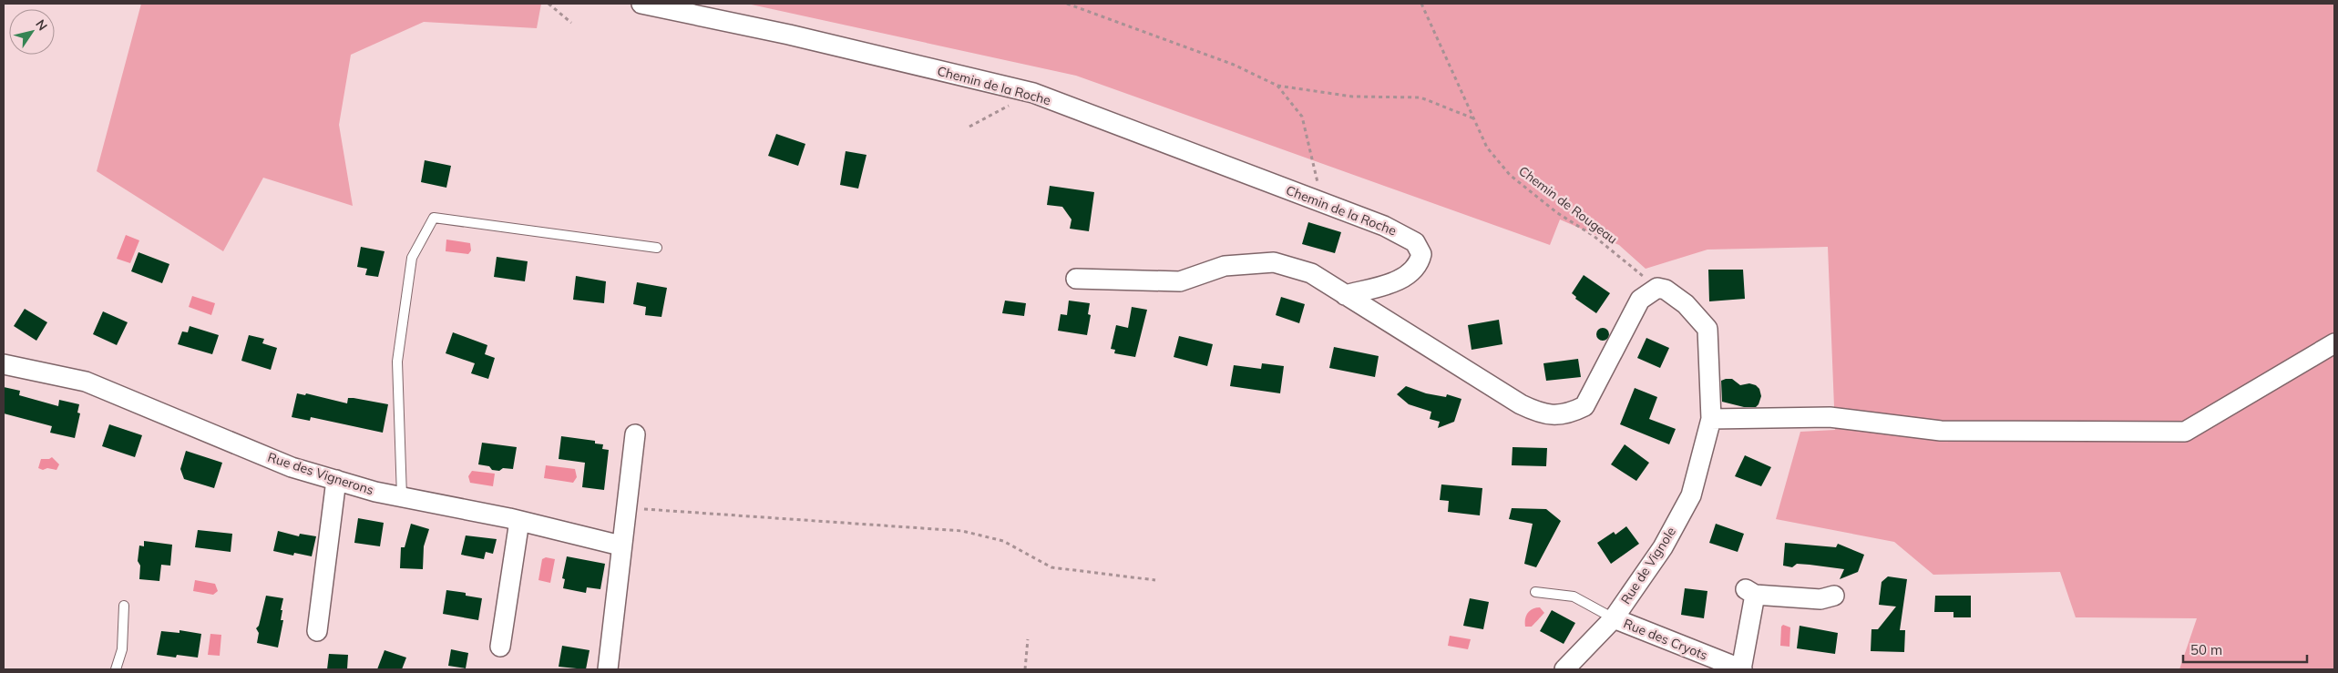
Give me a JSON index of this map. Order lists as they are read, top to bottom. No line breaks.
{"streets":{"street":["Chemin de la Roche","Rue des Vignerons","Rue de Vignole","Rue des Cryots"],"path":["Chemin de Rougeau"]},"crossings":[["Rue de Vignole","Rue des Cryots"]],"scale_bar":"50 m","north":"top right"}
